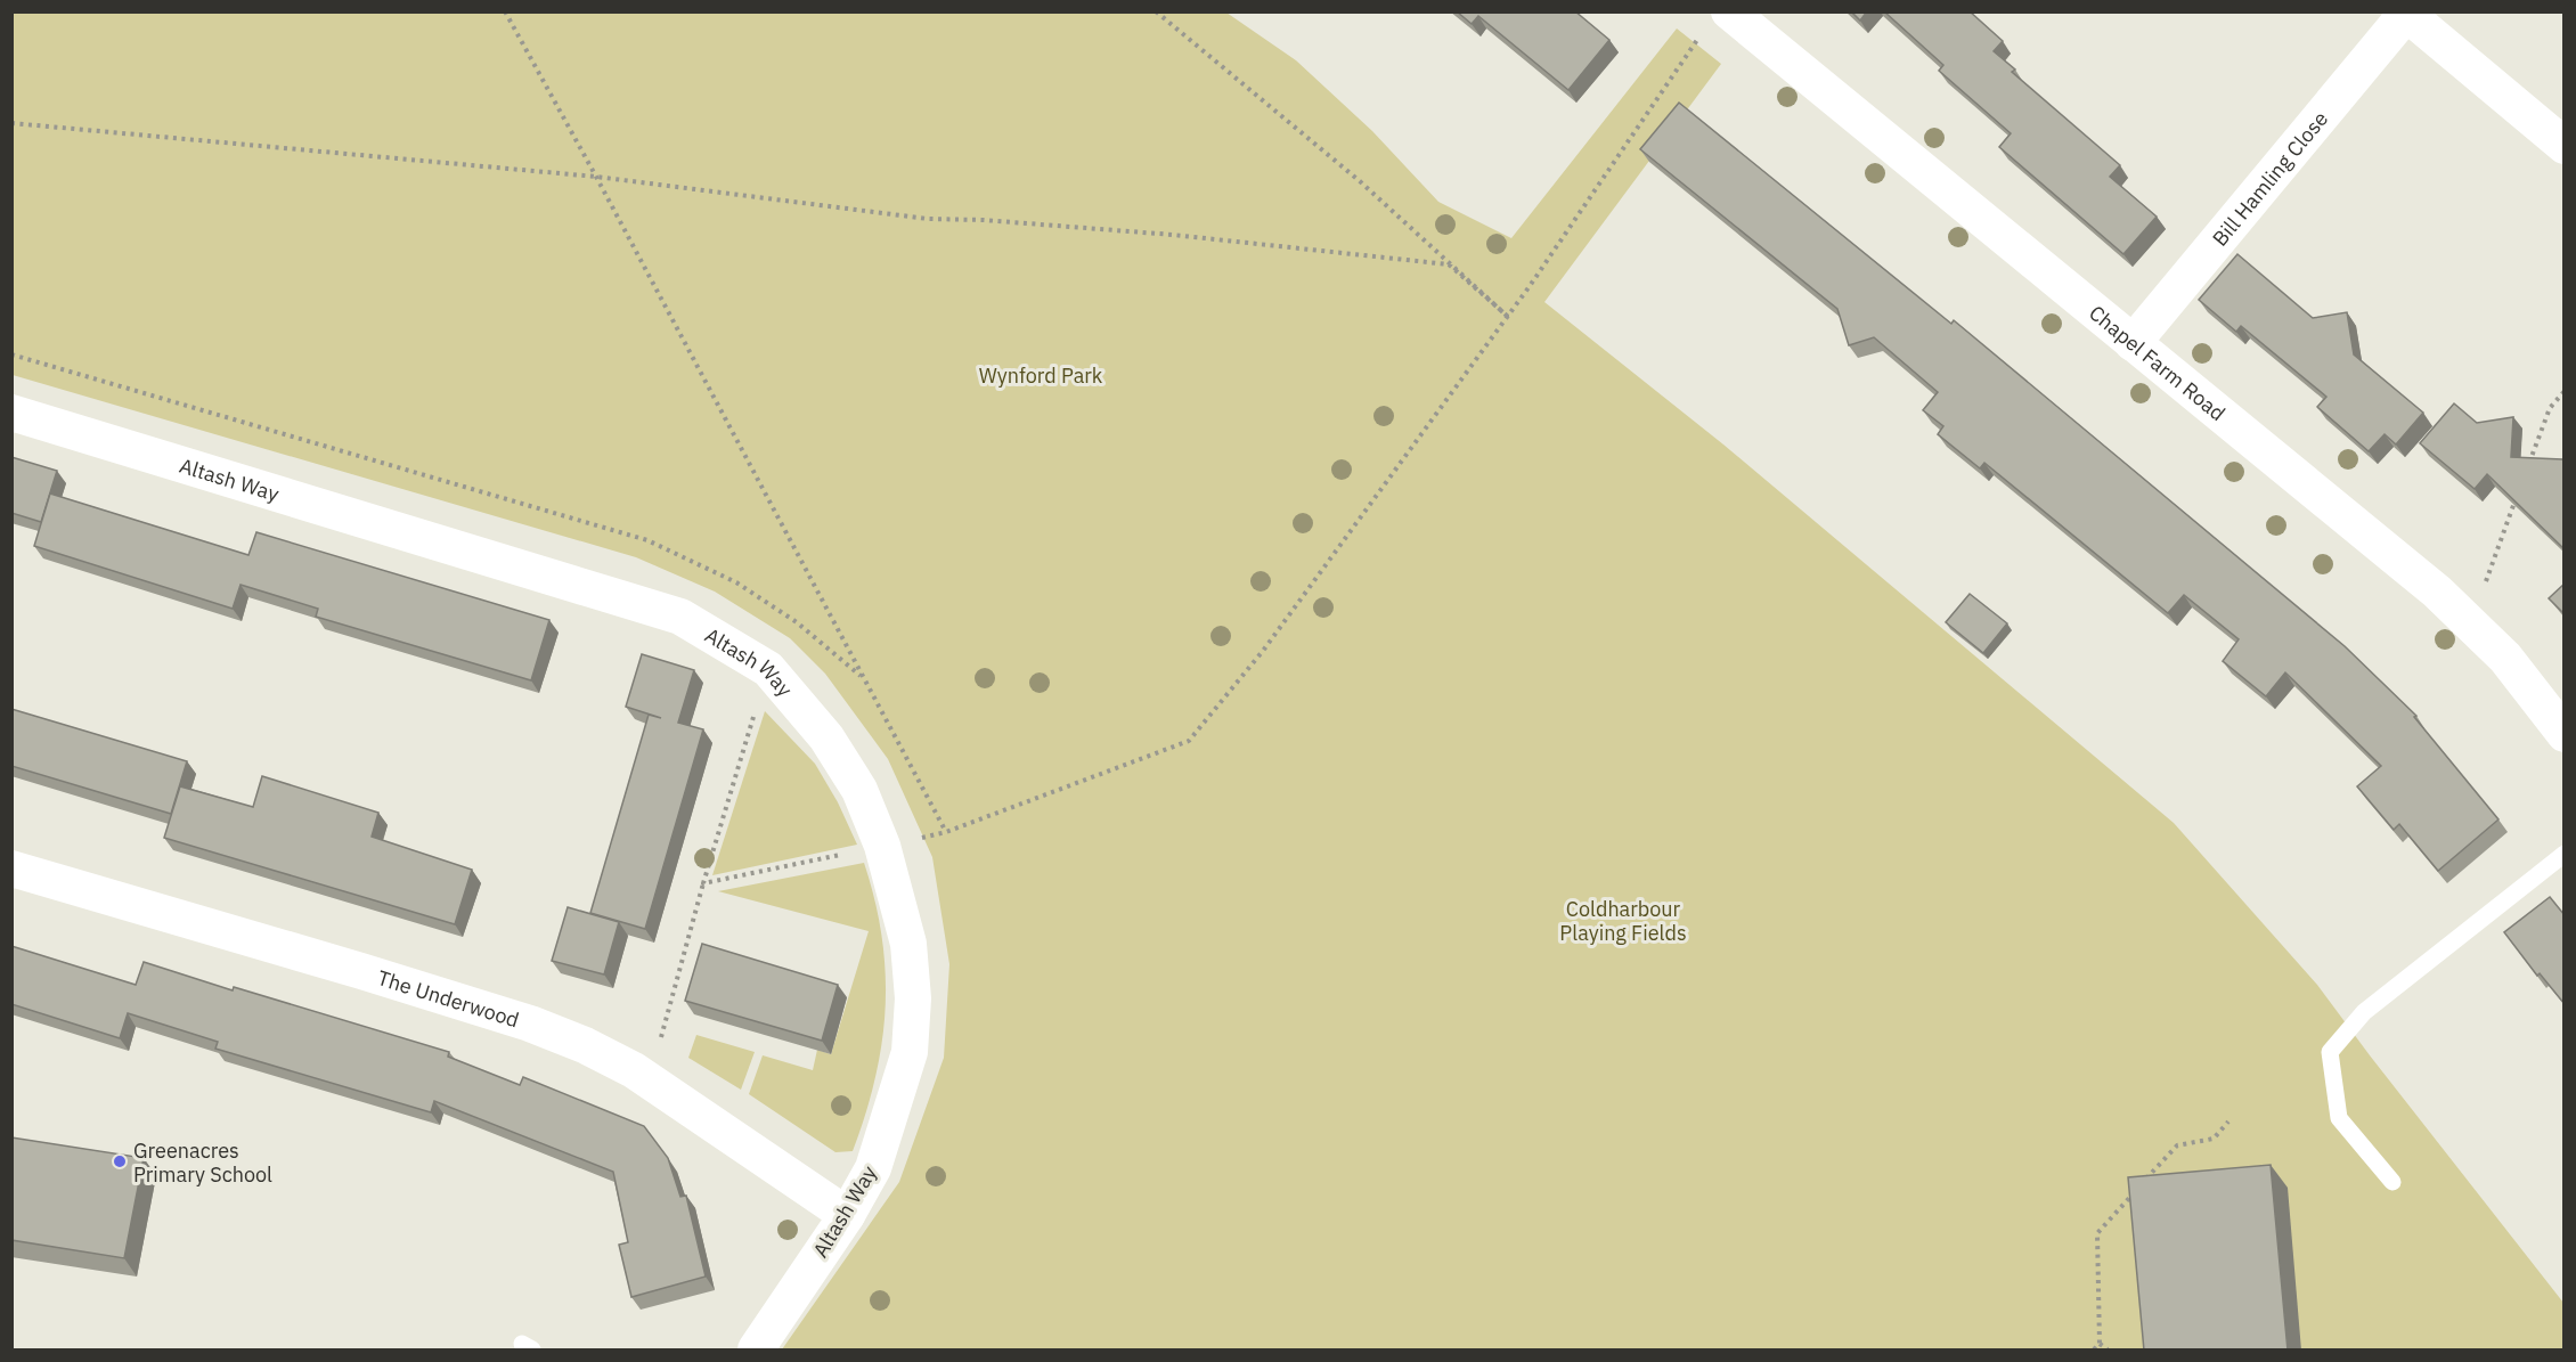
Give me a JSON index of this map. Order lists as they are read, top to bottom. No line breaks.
{"streets":{"street":["Bill Hamling Close","Chapel Farm Road","Altash Way","The Underwood"]},"crossings":[["Bill Hamling Close","Chapel Farm Road"],["Altash Way","The Underwood"]],"parks":["Wynford Park","Coldharbour Playing Fields"],"places":["Greenacres Primary School"]}
